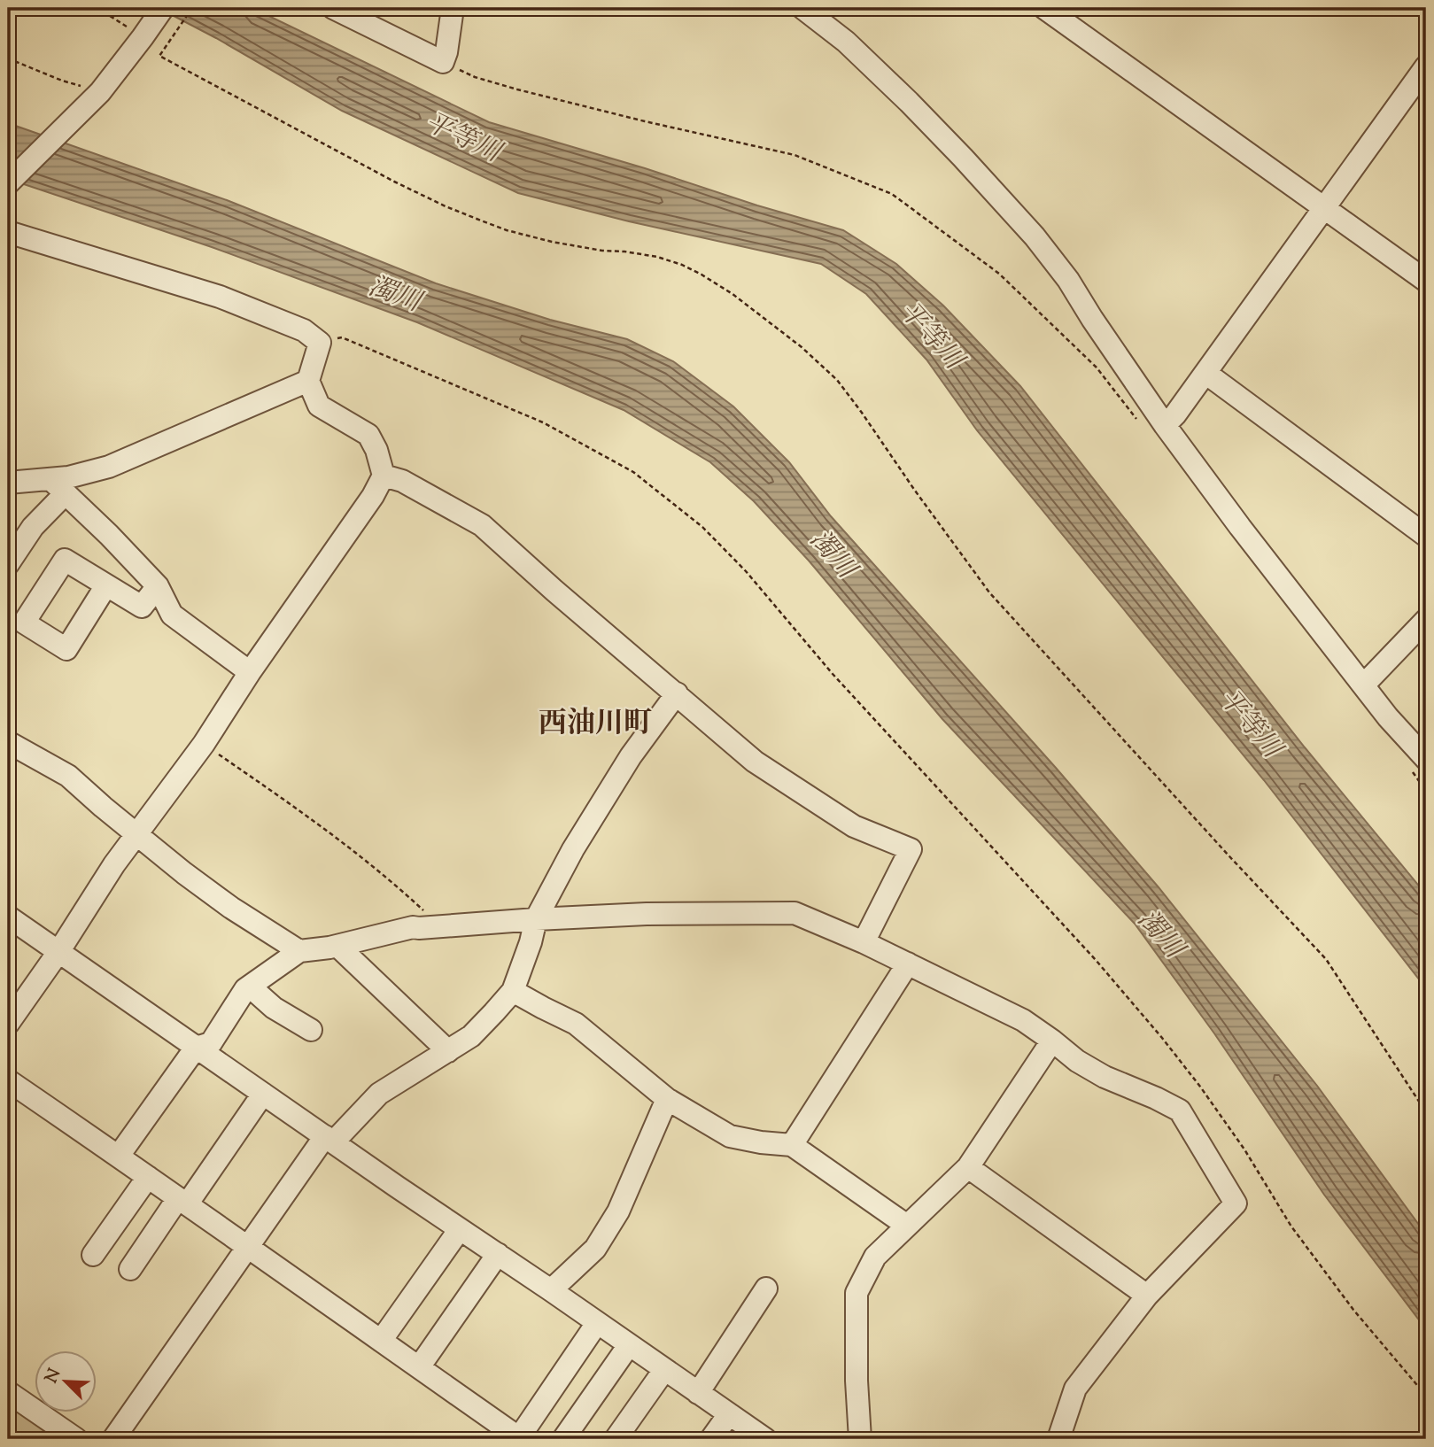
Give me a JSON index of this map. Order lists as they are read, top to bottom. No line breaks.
{"districts":["西油川町"],"water":["平等川","濁川"],"north":"top left"}
